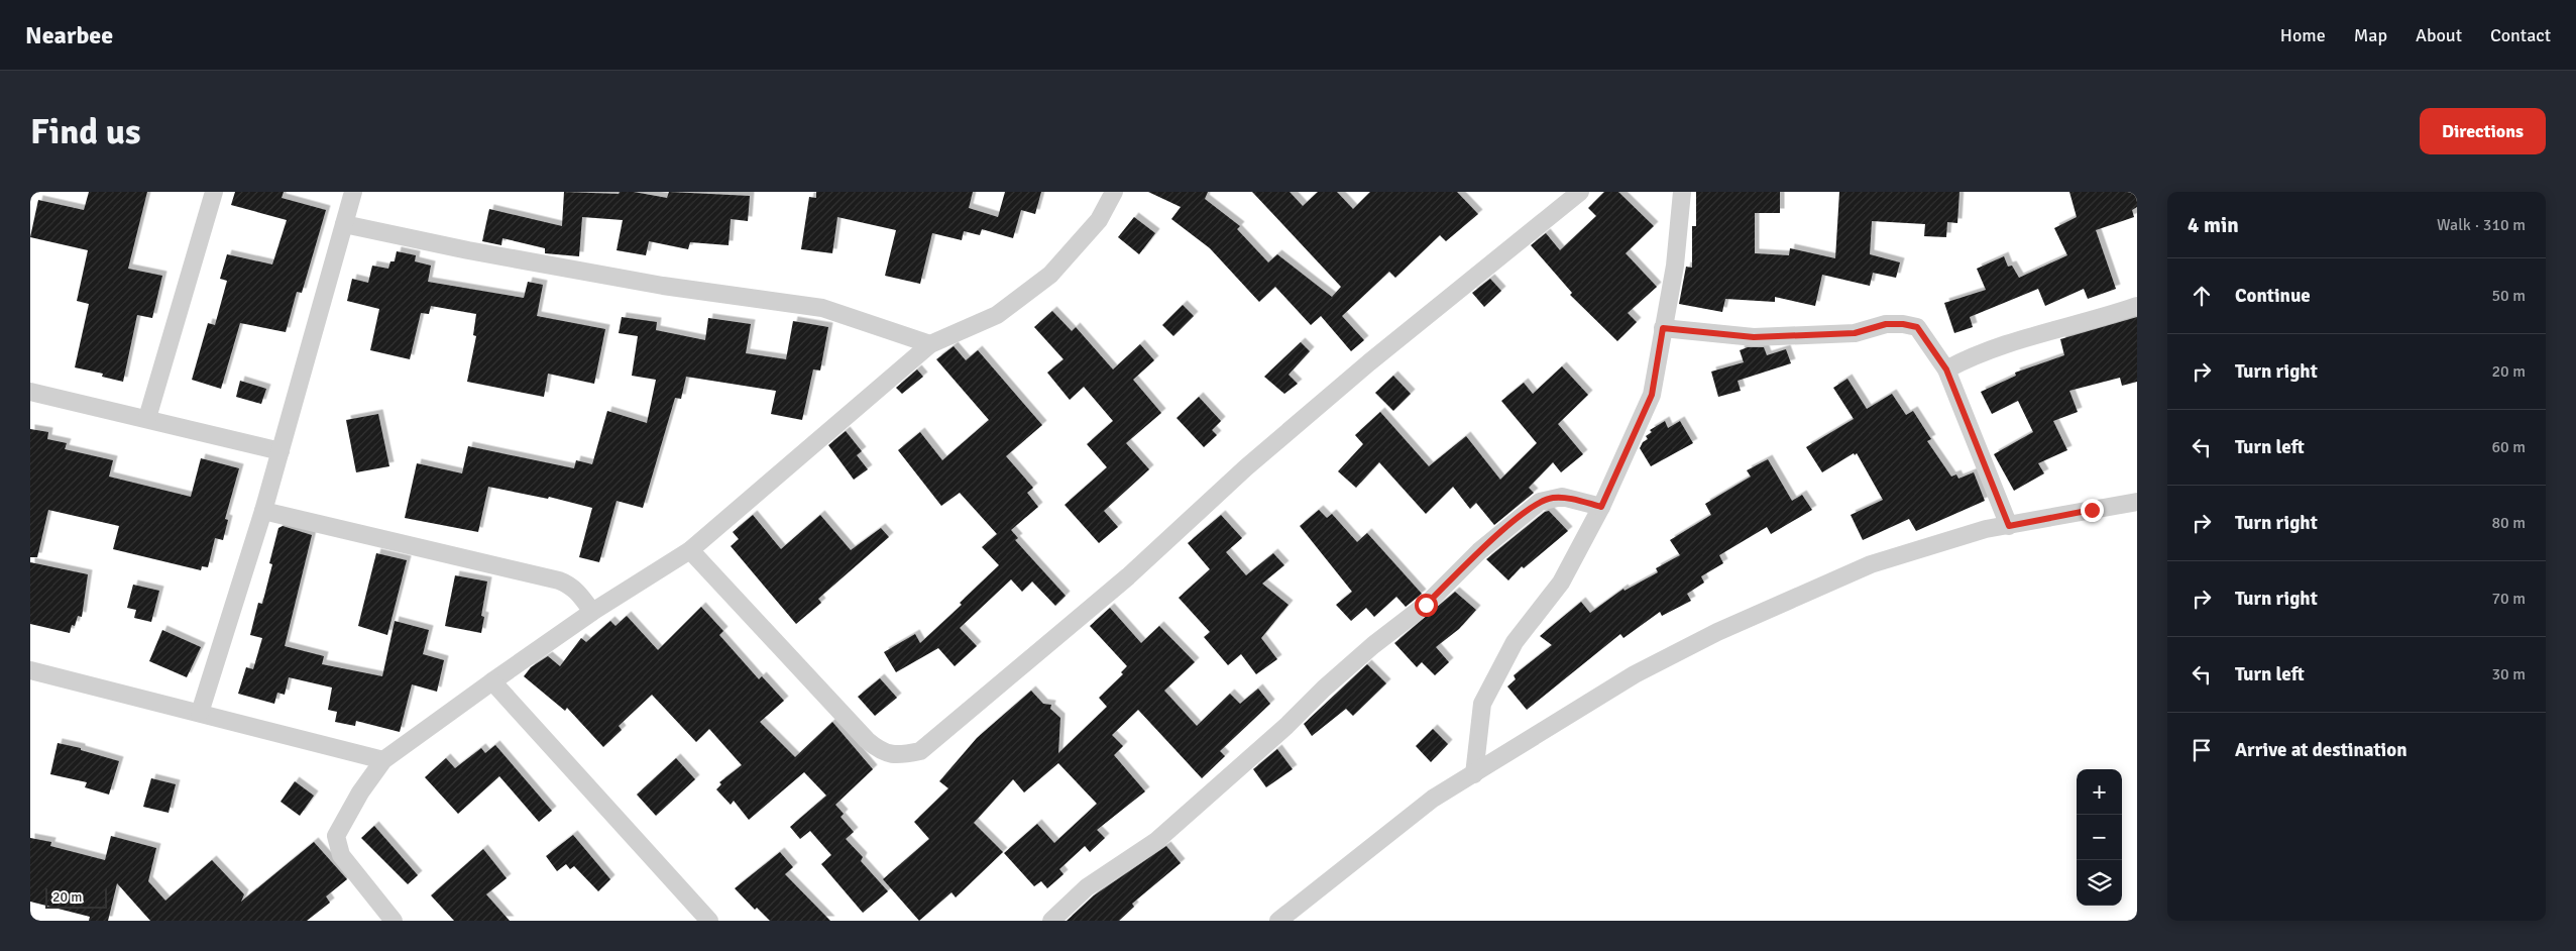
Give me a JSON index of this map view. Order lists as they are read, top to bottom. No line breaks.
{"scale_bar":"20 m","page":{"header":"Nearbee","nav":["Home","Map","About","Contact"],"buttons":"Directions","title":"Find us","heading":["4 min","Walk · 310 m"],"list":[["Continue","50 m"],["Turn right","20 m"],["Turn left","60 m"],["Turn right","80 m"],["Turn right","70 m"],["Turn left","30 m"],"Arrive at destination"],"map_buttons":["+","−"],"scale":"20 m"}}
